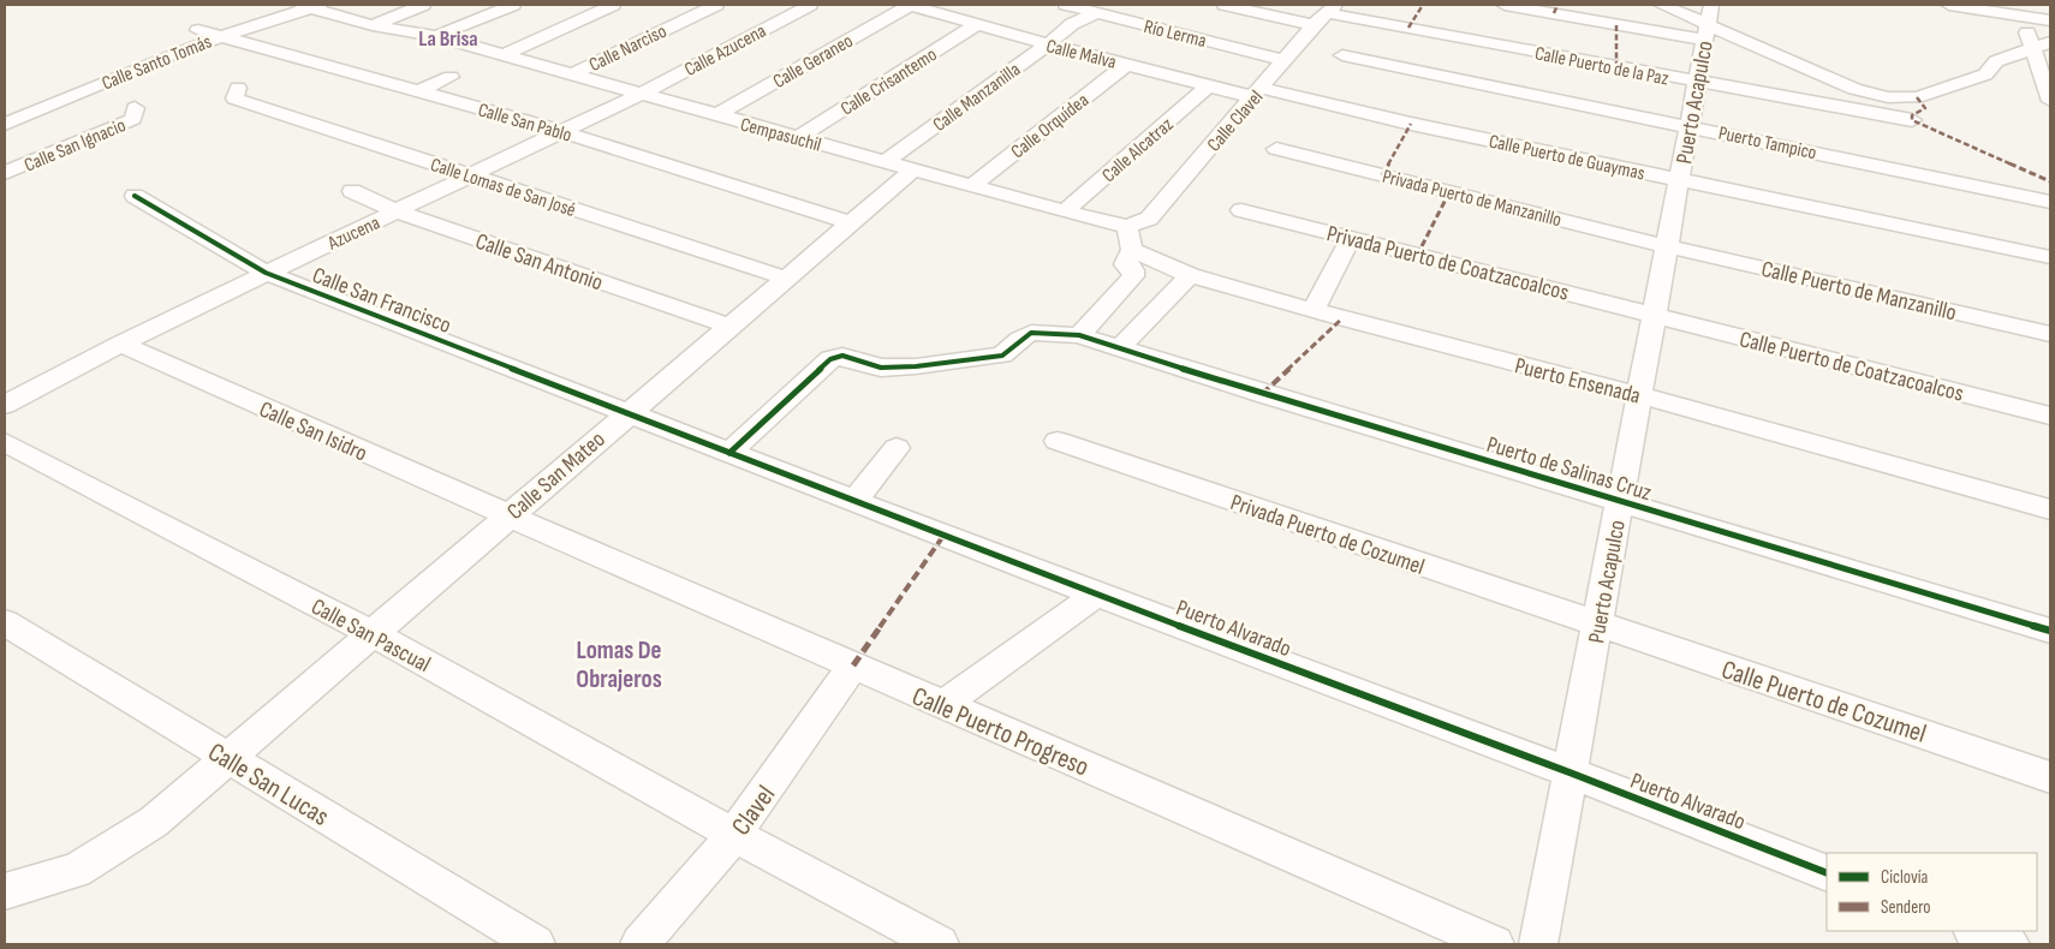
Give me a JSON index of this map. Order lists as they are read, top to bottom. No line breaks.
{"streets":{"street":["Río Lerma","Calle Narciso","Calle Azucena","Calle Malva","Calle Geraneo","Calle Santo Tomás","Calle Puerto de la Paz","Calle Crisantemo","Calle Manzanilla","Puerto Acapulco","Calle Clavel","Calle San Pablo","Calle Orquídea","Cempasuchil","Puerto Tampico","Calle San Ignacio","Calle Alcatraz","Calle Puerto de Guaymas","Calle Lomas de San José","Privada Puerto de Manzanillo","Azucena","Calle San Antonio","Privada Puerto de Coatzacoalcos","Calle Puerto de Manzanillo","Calle San Francisco","Calle Puerto de Coatzacoalcos","Puerto Ensenada","Calle San Isidro","Puerto de Salinas Cruz","Calle San Mateo","Privada Puerto de Cozumel","Puerto Alvarado","Calle San Pascual","Calle Puerto de Cozumel","Calle Puerto Progreso","Calle San Lucas","Clavel"]},"crossings":[["Río Lerma","Calle Manzanilla"],["Río Lerma","Calle Clavel"],["Calle Narciso","Cempasuchil"],["Calle Azucena","Cempasuchil"],["Calle Azucena","Azucena"],["Calle Malva","Calle Geraneo"],["Calle Malva","Calle Crisantemo"],["Calle Malva","Calle Manzanilla"],["Calle Malva","Calle Clavel"],["Calle Malva","Calle Orquídea"],["Calle Malva","Calle Alcatraz"],["Calle Malva","Calle Puerto de Guaymas"],["Calle Geraneo","Cempasuchil"],["Calle Santo Tomás","Calle San Pablo"],["Calle Santo Tomás","Cempasuchil"],["Calle Puerto de la Paz","Puerto Acapulco"],["Calle Puerto de la Paz","Calle Clavel"],["Calle Crisantemo","Cempasuchil"],["Calle Manzanilla","Cempasuchil"],["Puerto Acapulco","Puerto Tampico"],["Puerto Acapulco","Calle Puerto de Guaymas"],["Puerto Acapulco","Privada Puerto de Manzanillo"],["Puerto Acapulco","Privada Puerto de Coatzacoalcos"],["Puerto Acapulco","Calle Puerto de Manzanillo"],["Puerto Acapulco","Calle Puerto de Coatzacoalcos"],["Puerto Acapulco","Puerto Ensenada"],["Puerto Acapulco","Puerto de Salinas Cruz"],["Puerto Acapulco","Privada Puerto de Cozumel"],["Puerto Acapulco","Puerto Alvarado"],["Puerto Acapulco","Calle Puerto de Cozumel"],["Calle Clavel","Cempasuchil"],["Calle Clavel","Calle Puerto de Guaymas"],["Calle Clavel","Puerto Ensenada"],["Calle San Pablo","Azucena"],["Calle San Pablo","Calle San Mateo"],["Calle Orquídea","Cempasuchil"],["Cempasuchil","Calle Alcatraz"],["Cempasuchil","Azucena"],["Cempasuchil","Puerto Ensenada"],["Cempasuchil","Calle San Mateo"],["Calle Lomas de San José","Azucena"],["Calle Lomas de San José","Calle San Mateo"],["Privada Puerto de Manzanillo","Calle Puerto de Manzanillo"],["Azucena","Calle San Antonio"],["Azucena","Calle San Francisco"],["Azucena","Calle San Isidro"],["Calle San Antonio","Calle San Mateo"],["Privada Puerto de Coatzacoalcos","Calle Puerto de Coatzacoalcos"],["Calle San Francisco","Calle San Mateo"],["Calle San Francisco","Puerto Alvarado"],["Calle San Isidro","Calle San Mateo"],["Calle San Isidro","Calle Puerto Progreso"],["Puerto de Salinas Cruz","Puerto Alvarado"],["Calle San Mateo","Puerto Alvarado"],["Calle San Mateo","Calle San Pascual"],["Calle San Mateo","Calle Puerto Progreso"],["Calle San Mateo","Calle San Lucas"],["Privada Puerto de Cozumel","Calle Puerto de Cozumel"],["Calle San Pascual","Clavel"],["Calle Puerto Progreso","Clavel"]],"districts":["La Brisa","Lomas De Obrajeros"],"legend":["Ciclovía","Sendero"]}
